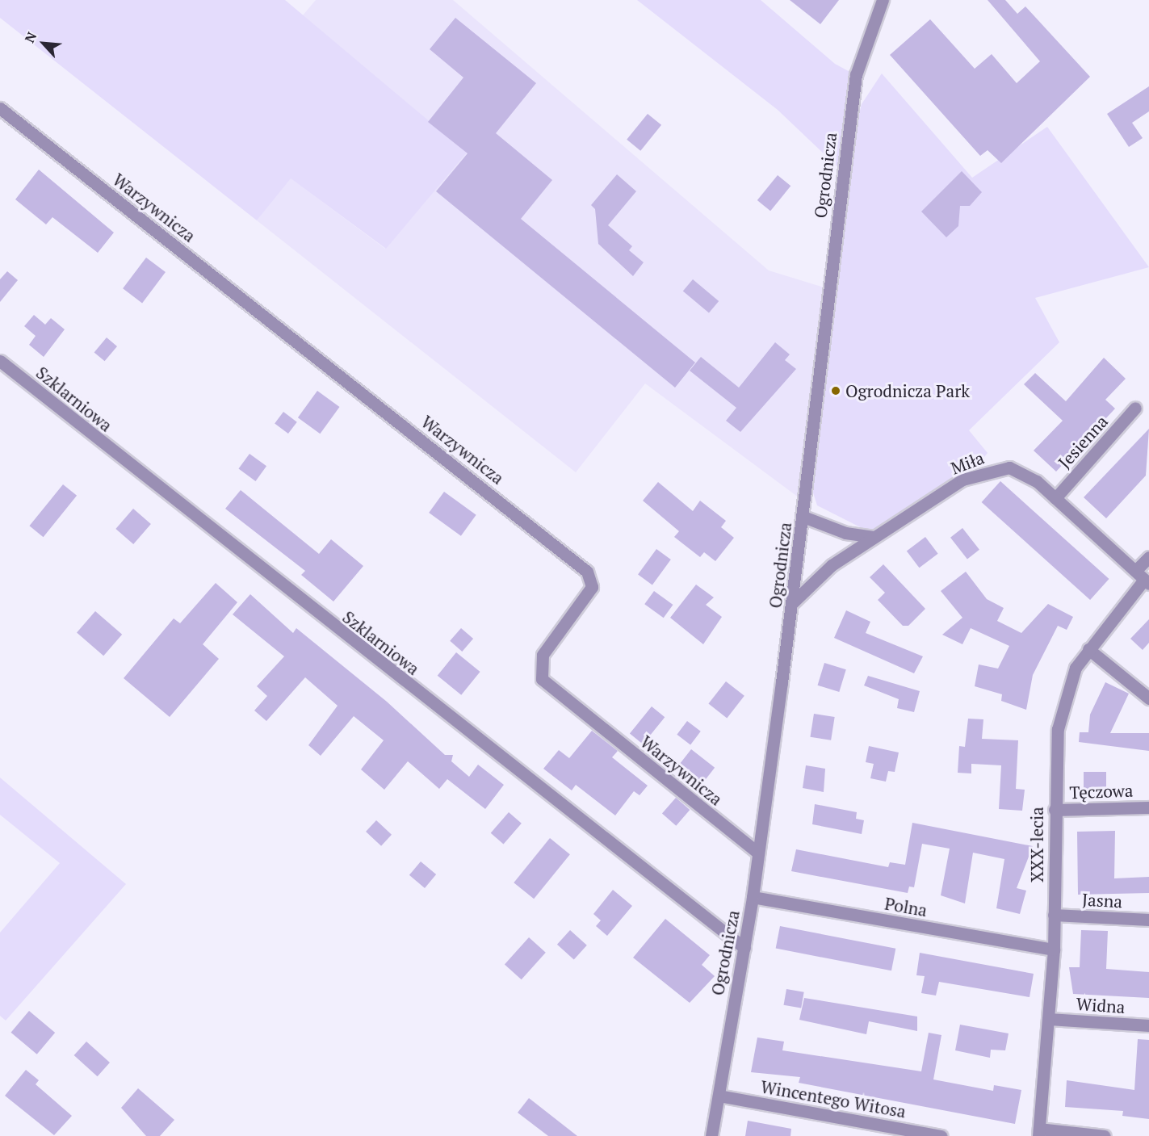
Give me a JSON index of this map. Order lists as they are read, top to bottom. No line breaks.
{"streets":{"street":["Ogrodnicza","Warzywnicza","Szklarniowa","Jesienna","Miła","Tęczowa","XXX-lecia","Jasna","Polna","Widna","Wincentego Witosa"]},"crossings":[["Ogrodnicza","Warzywnicza"],["Ogrodnicza","Szklarniowa"],["Ogrodnicza","Miła"],["Ogrodnicza","Polna"],["Ogrodnicza","Wincentego Witosa"],["Jesienna","Miła"],["Miła","XXX-lecia"],["Tęczowa","XXX-lecia"],["XXX-lecia","Jasna"],["XXX-lecia","Polna"],["XXX-lecia","Widna"]],"places":["Ogrodnicza Park"],"north":"top left"}
